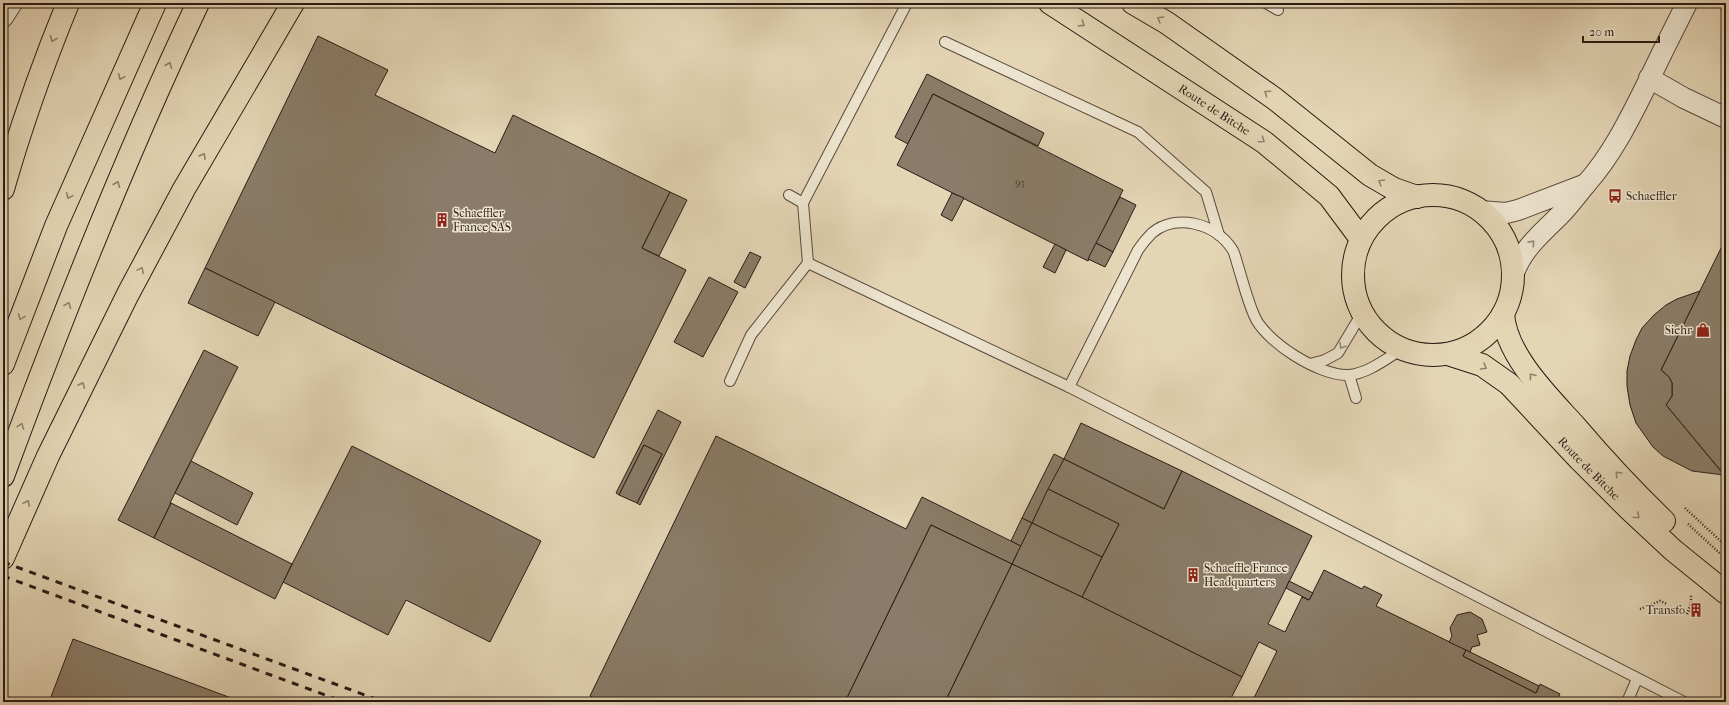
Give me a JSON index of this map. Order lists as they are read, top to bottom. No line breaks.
{"streets":{"main road":["Route de Bitche"]},"places":{"bus stop":["Schaeffler"],"building":["Schaeffler France SAS","Schaeffle France Headquarters","Transfo"],"shop":["Siehr"]},"house_numbers":["93"],"scale_bar":"20 m"}
